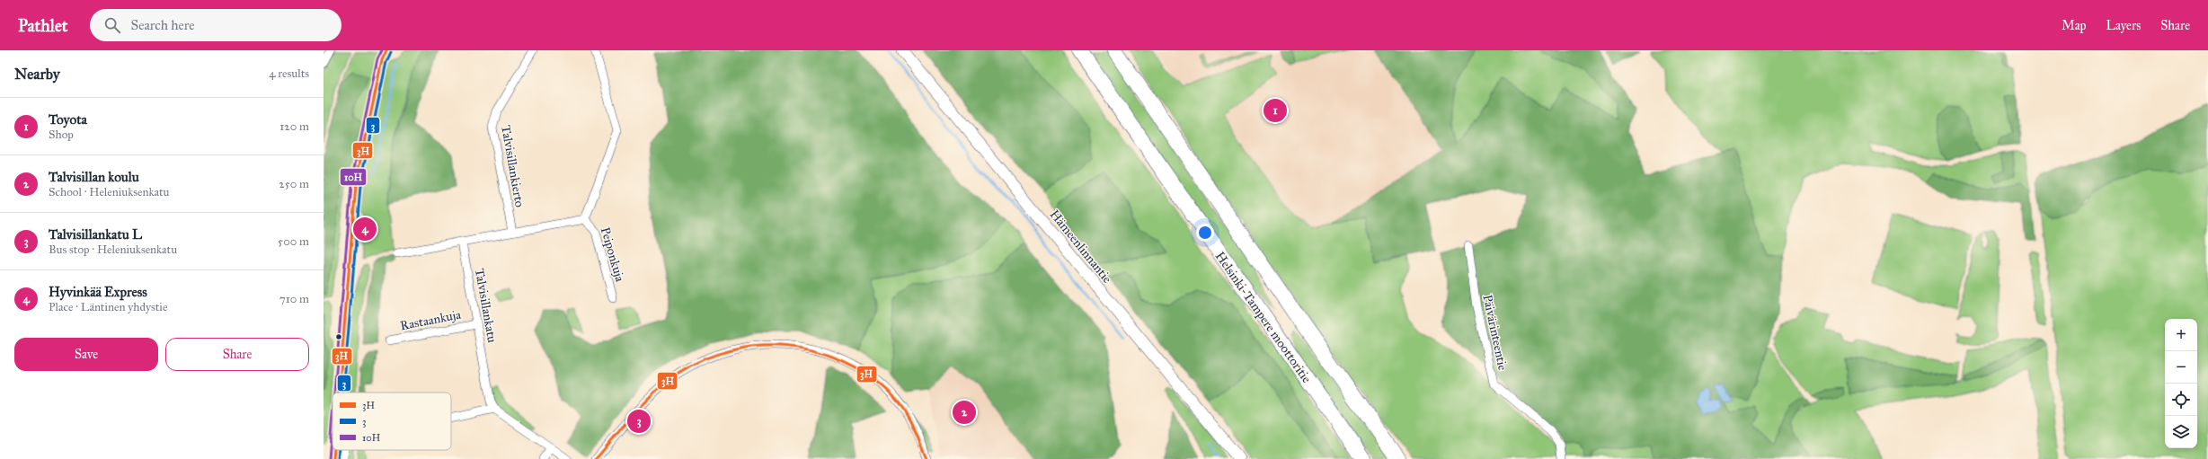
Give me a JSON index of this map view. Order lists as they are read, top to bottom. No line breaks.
{"streets":{"highway":["Helsinki-Tampere moottoritie"],"main road":["Hämeenlinnantie"],"street":["Talvisillankierto","Peiponkuja","Talvisillankatu","Rastaankuja","Päivärinteentie"]},"crossings":[["Talvisillankatu","Rastaankuja"]],"lines":["transit line 3H","transit line 10H","transit line 3"],"legend":["3H","3","10H"],"page":{"header":"Pathlet","search":"Search here","nav":["Map","Layers","Share"],"heading":["Nearby","4 results"],"list":[{"mark":"1","name":"Toyota","note":"Shop","value":"120 m"},{"mark":"2","name":"Talvisillan koulu","note":"School · Heleniuksenkatu","value":"250 m"},{"mark":"3","name":"Talvisillankatu L","note":"Bus stop · Heleniuksenkatu","value":"500 m"},{"mark":"4","name":"Hyvinkää Express","note":"Place · Läntinen yhdystie","value":"710 m"}],"pins":["1","4","2","3"],"map_buttons":["+","−"],"buttons":["Save","Share"]}}
